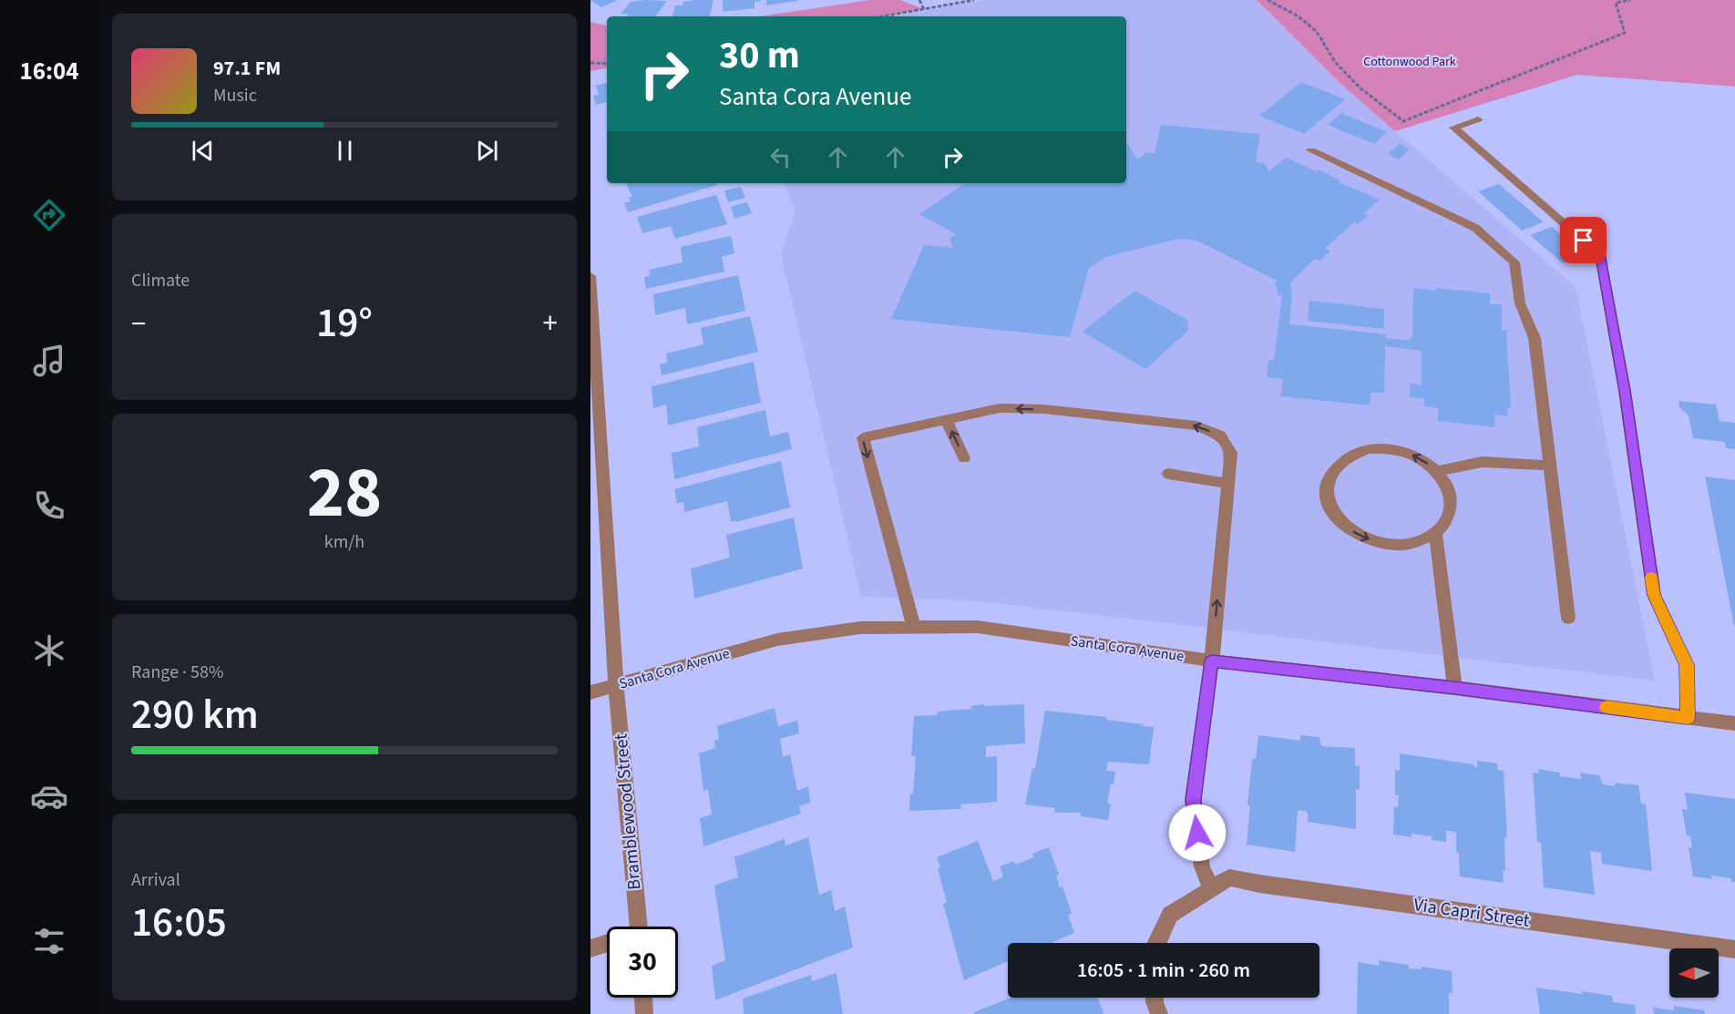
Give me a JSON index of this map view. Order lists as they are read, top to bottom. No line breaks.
{"streets":{"street":["Santa Cora Avenue","Bramblewood Street","Via Capri Street"]},"crossings":[["Santa Cora Avenue","Bramblewood Street"]],"parks":["Cottonwood Park"],"north":"left","page":{"tabs":"16:04","turn":["30 m","Santa Cora Avenue"],"song":["97.1 FM","Music"],"tile":["Climate",["28","km/h"],["Range · 58%","290 km"],["Arrival","16:05"]],"heat":["−","19°","+"],"limit":"30","trip":"16:05 · 1 min · 260 m"}}
